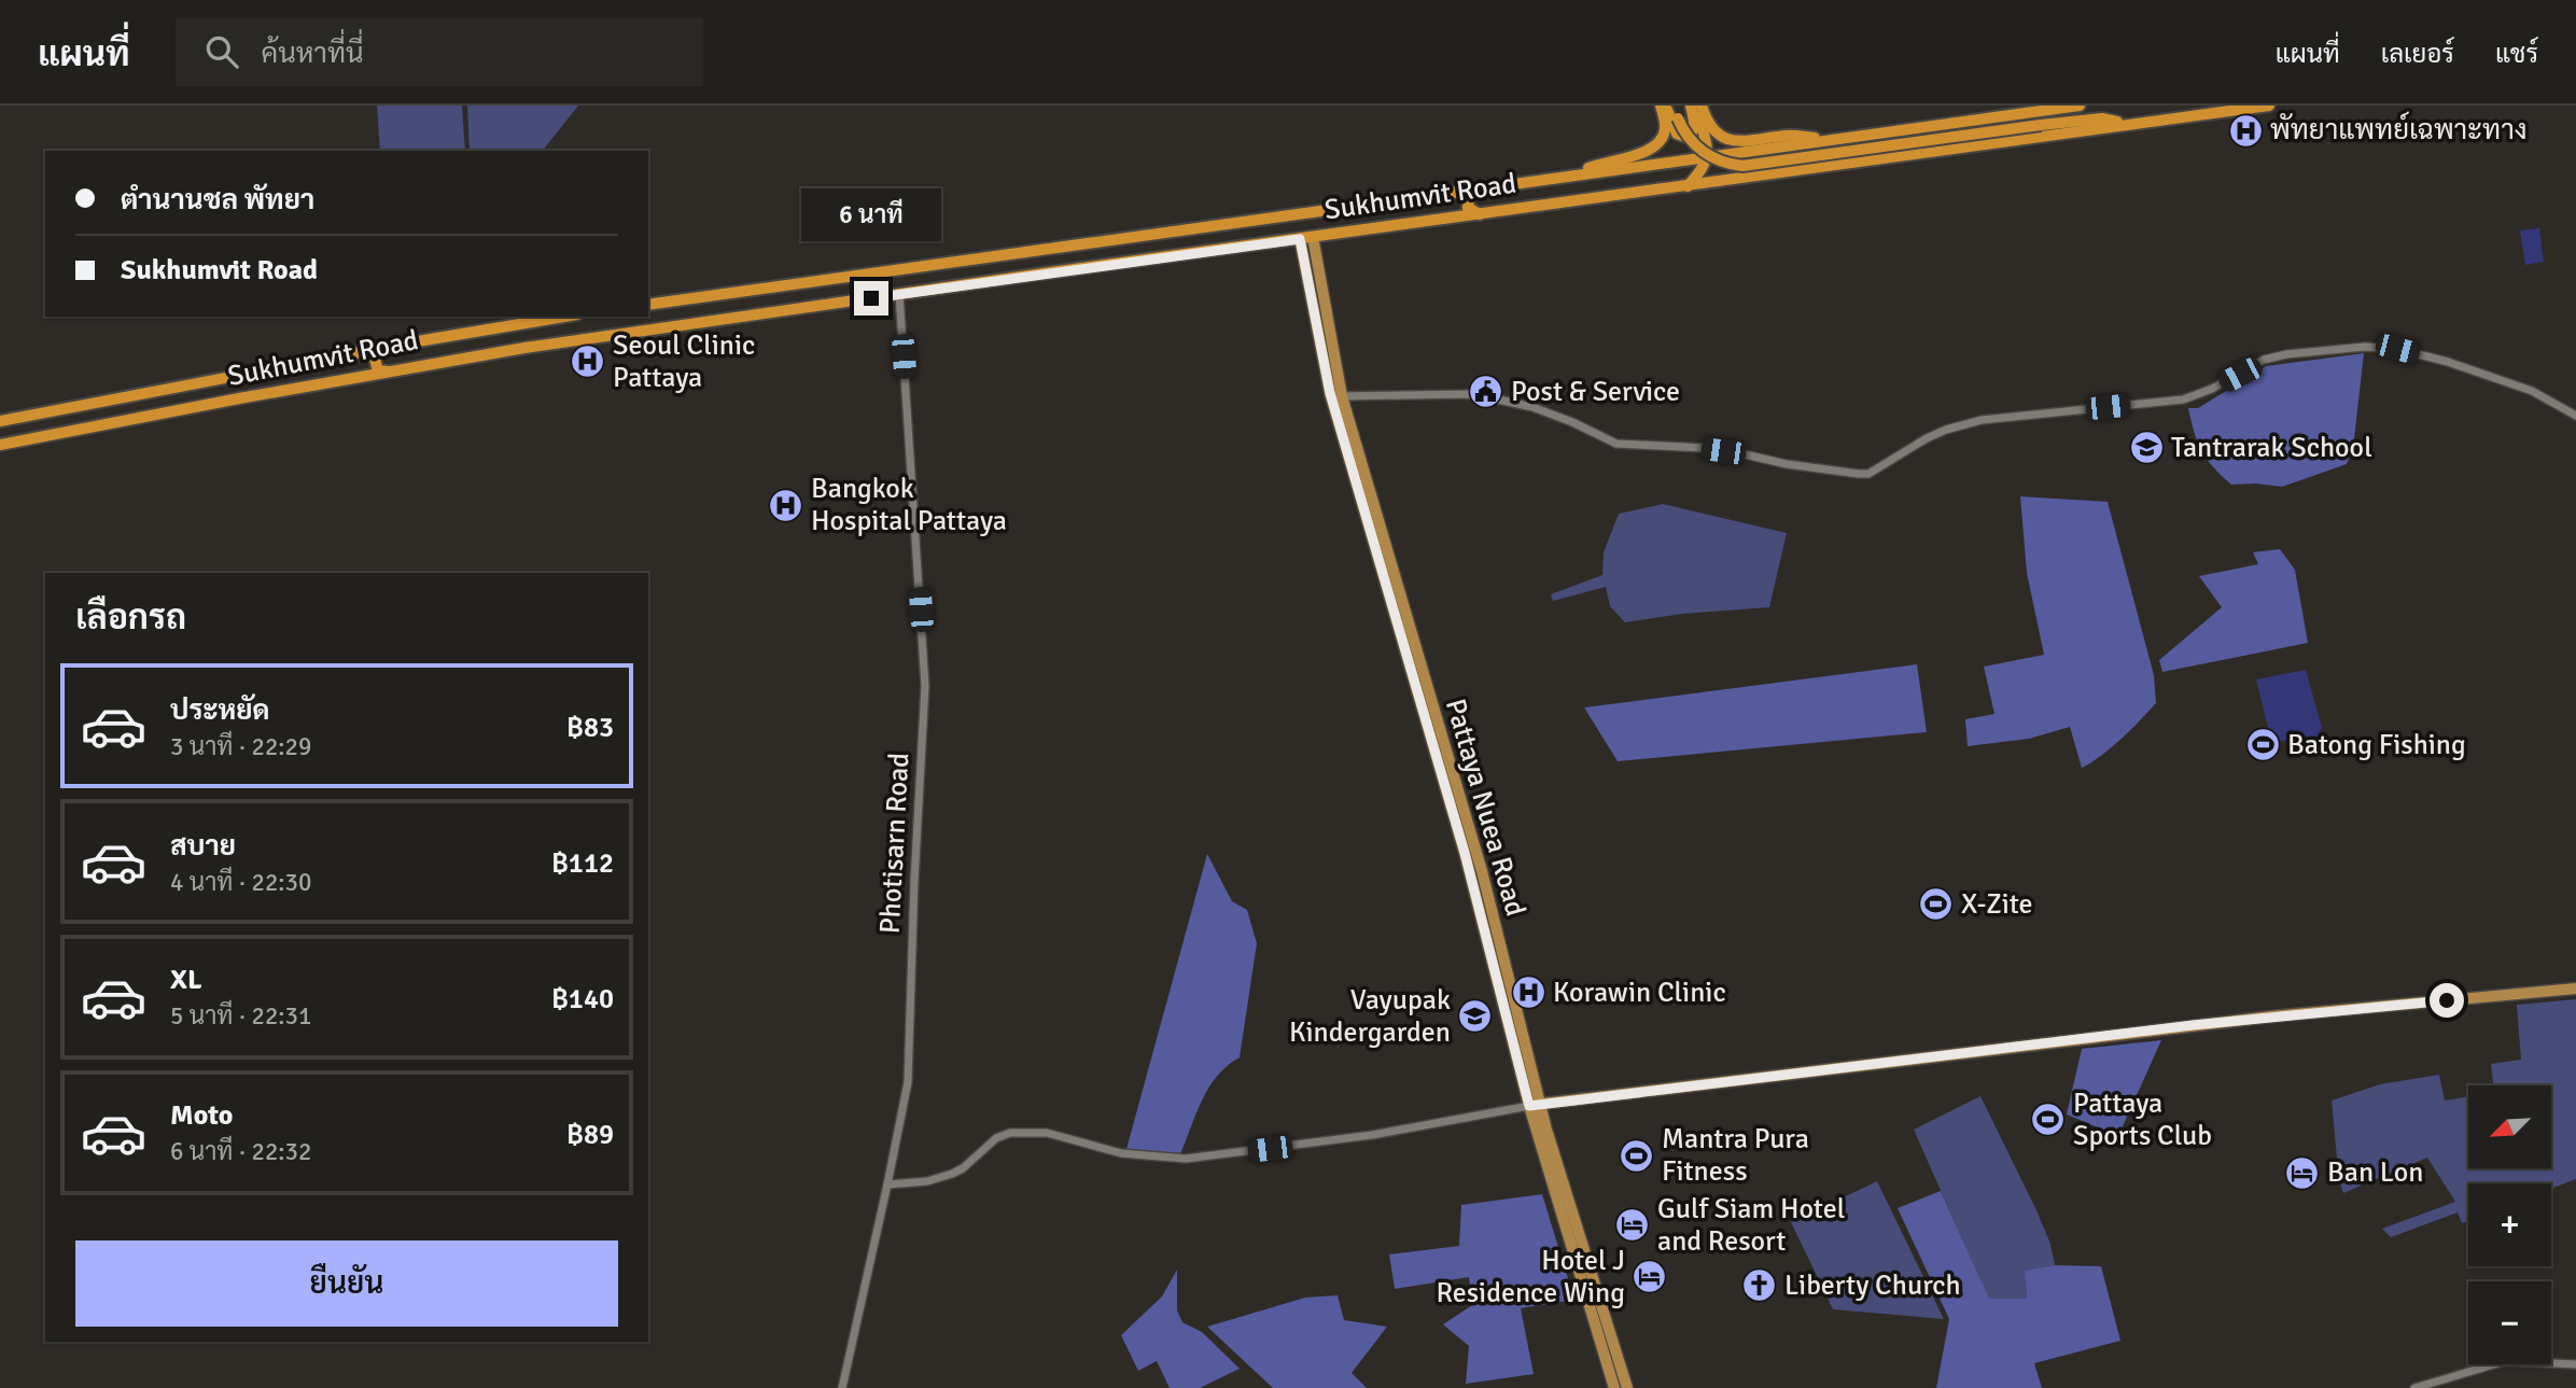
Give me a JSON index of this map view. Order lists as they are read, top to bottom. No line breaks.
{"streets":{"highway":["Sukhumvit Road"],"main road":["Pattaya Nuea Road"],"street":["Photisarn Road"]},"crossings":[["Sukhumvit Road","Pattaya Nuea Road"],["Sukhumvit Road","Photisarn Road"]],"places":{"hospital":["พัทยาแพทย์เฉพาะทาง","Seoul Clinic Pattaya","Bangkok Hospital Pattaya","Korawin Clinic"],"public building":["Post & Service"],"school or university":["Tantrarak School","Vayupak Kindergarden"],"sports":["Batong Fishing","X-Zite","Pattaya Sports Club","Mantra Pura Fitness"],"hotel":["Ban Lon","Gulf Siam Hotel and Resort","Hotel J Residence Wing"],"church":["Liberty Church"]},"north":"bottom left","page":{"header":"แผนที่","search":"ค้นหาที่นี่","nav":["แผนที่","เลเยอร์","แชร์"],"banner":["ตำนานชล พัทยา","Sukhumvit Road"],"bubble":"6 นาที","heading":"เลือกรถ","list":[{"name":"ประหยัด","note":"3 นาที · 22:29","value":"฿83"},{"name":"สบาย","note":"4 นาที · 22:30","value":"฿112"},{"name":"XL","note":"5 นาที · 22:31","value":"฿140"},{"name":"Moto","note":"6 นาที · 22:32","value":"฿89"}],"map_buttons":["+","−"],"buttons":"ยืนยัน"}}
